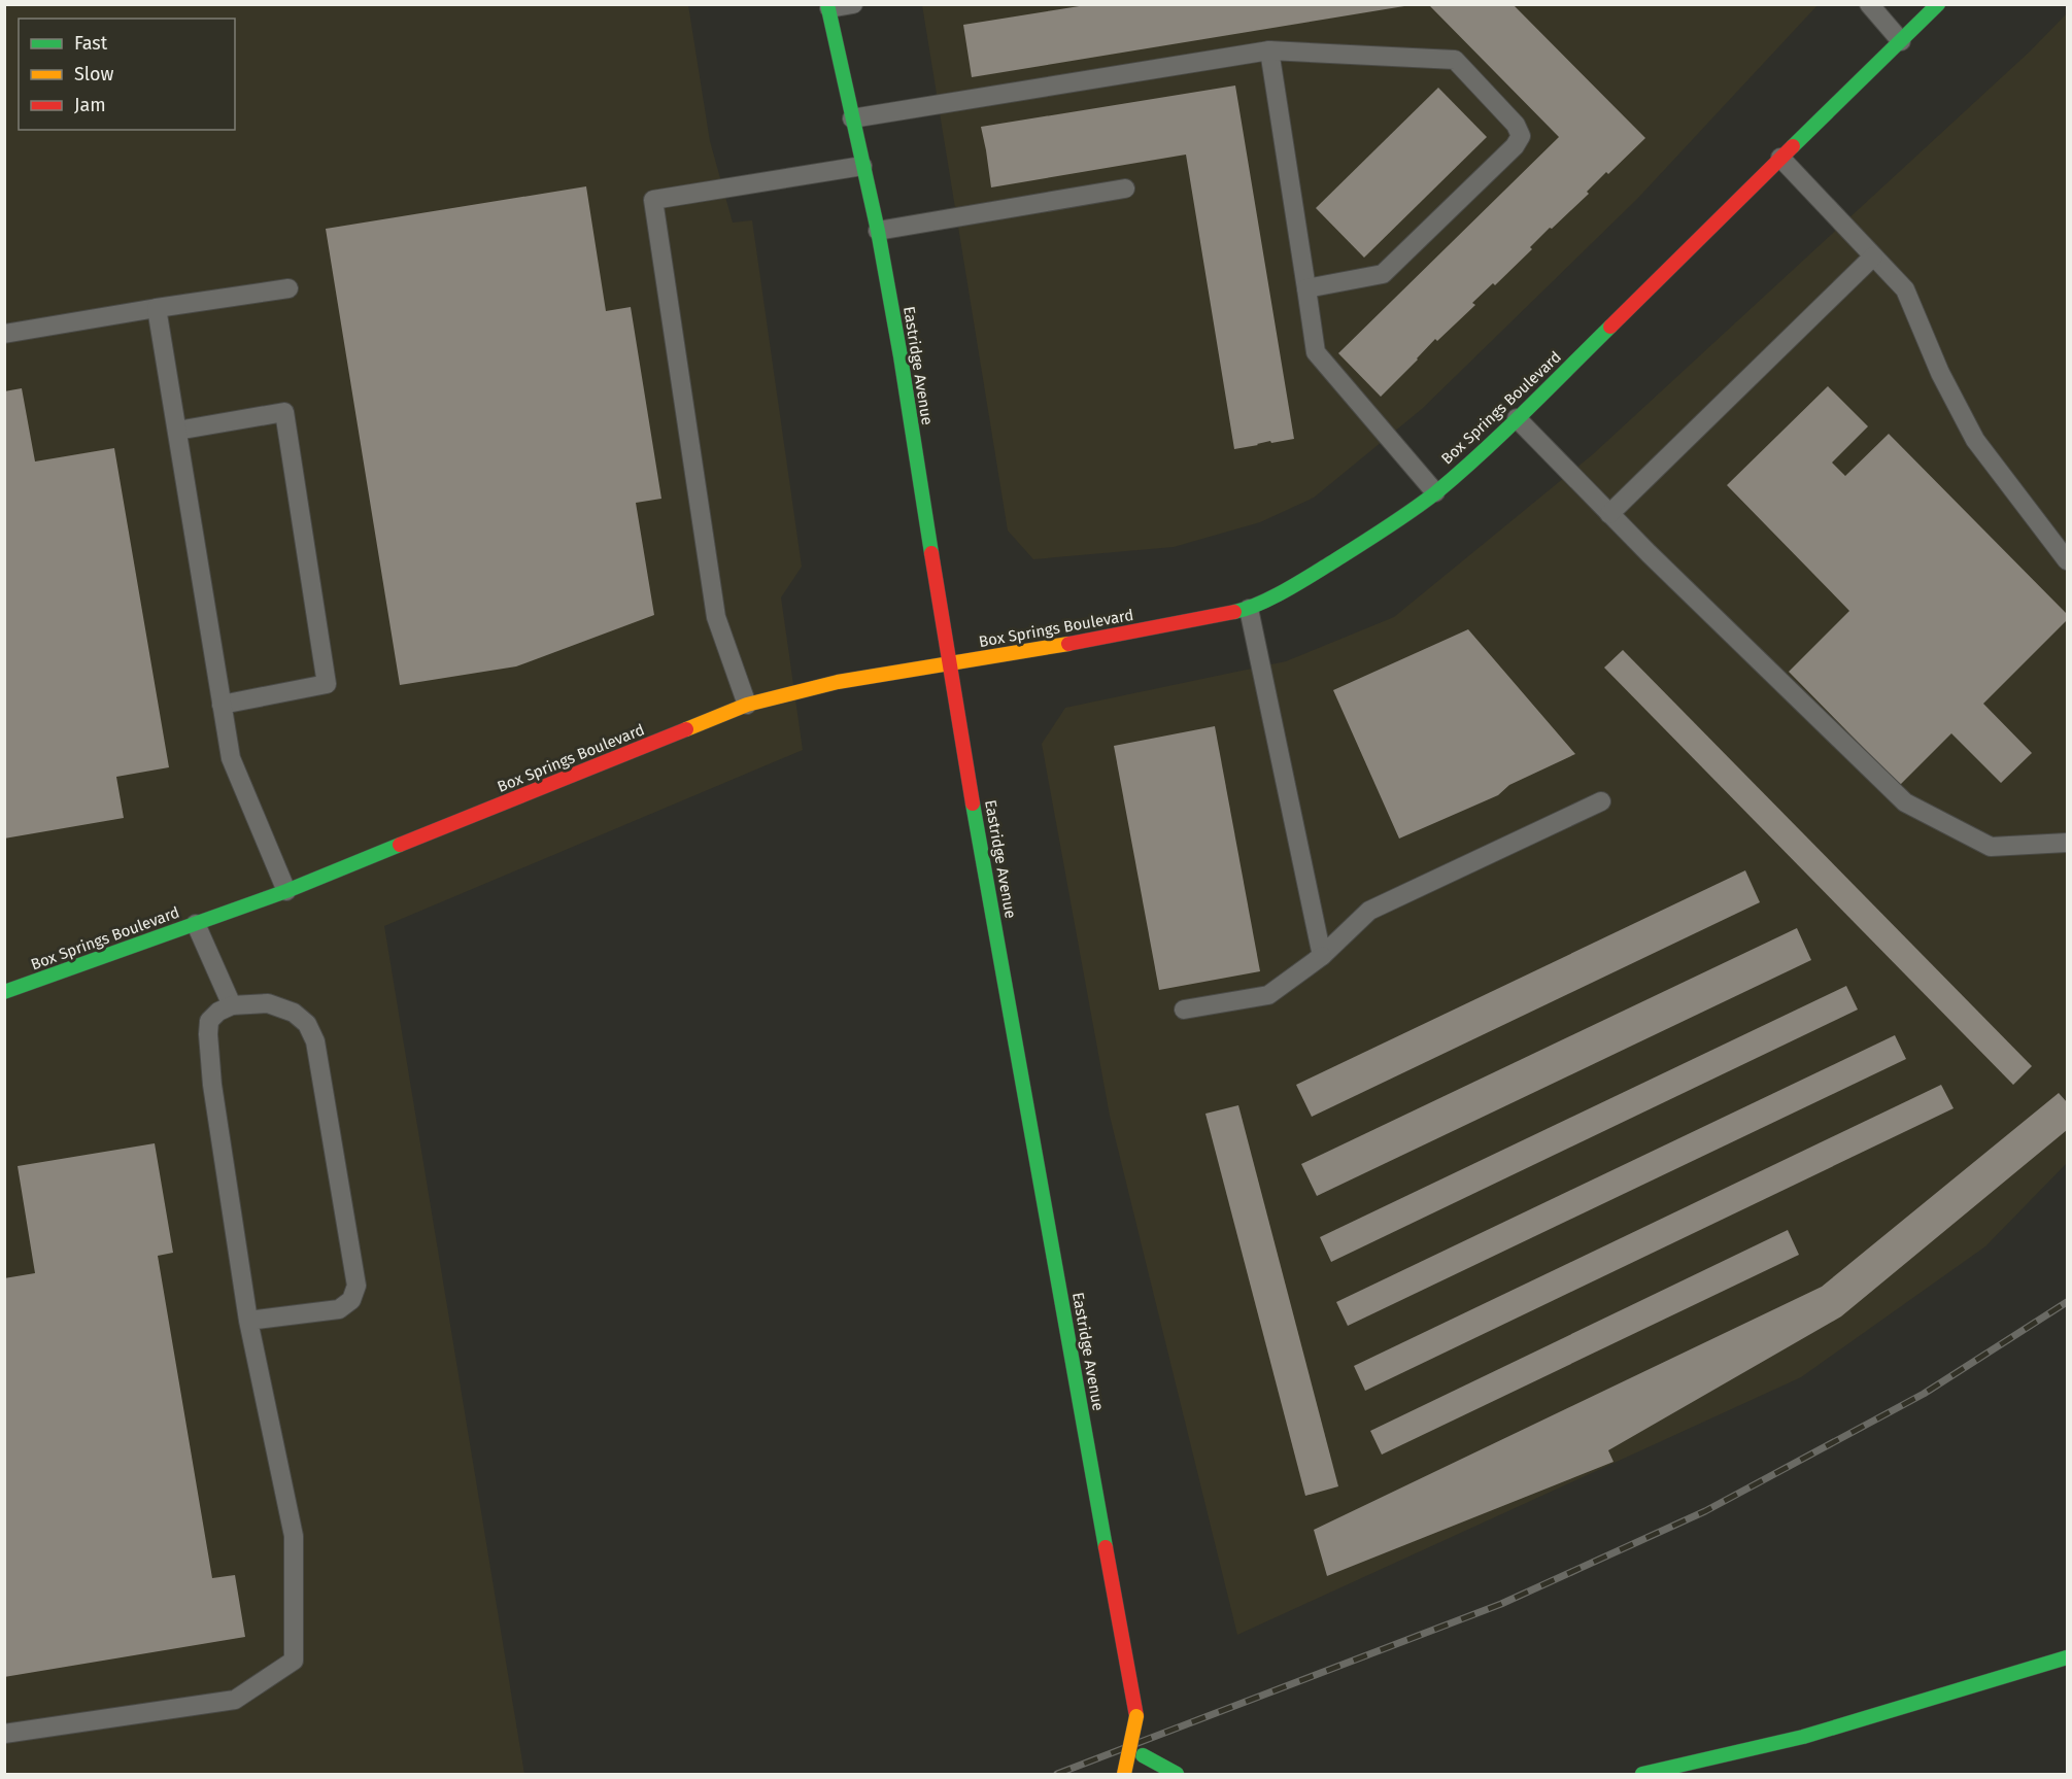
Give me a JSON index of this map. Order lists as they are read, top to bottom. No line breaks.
{"streets":{"main road":["Eastridge Avenue","Box Springs Boulevard"]},"crossings":[["Eastridge Avenue","Box Springs Boulevard"]],"legend":["Fast","Slow","Jam"]}
